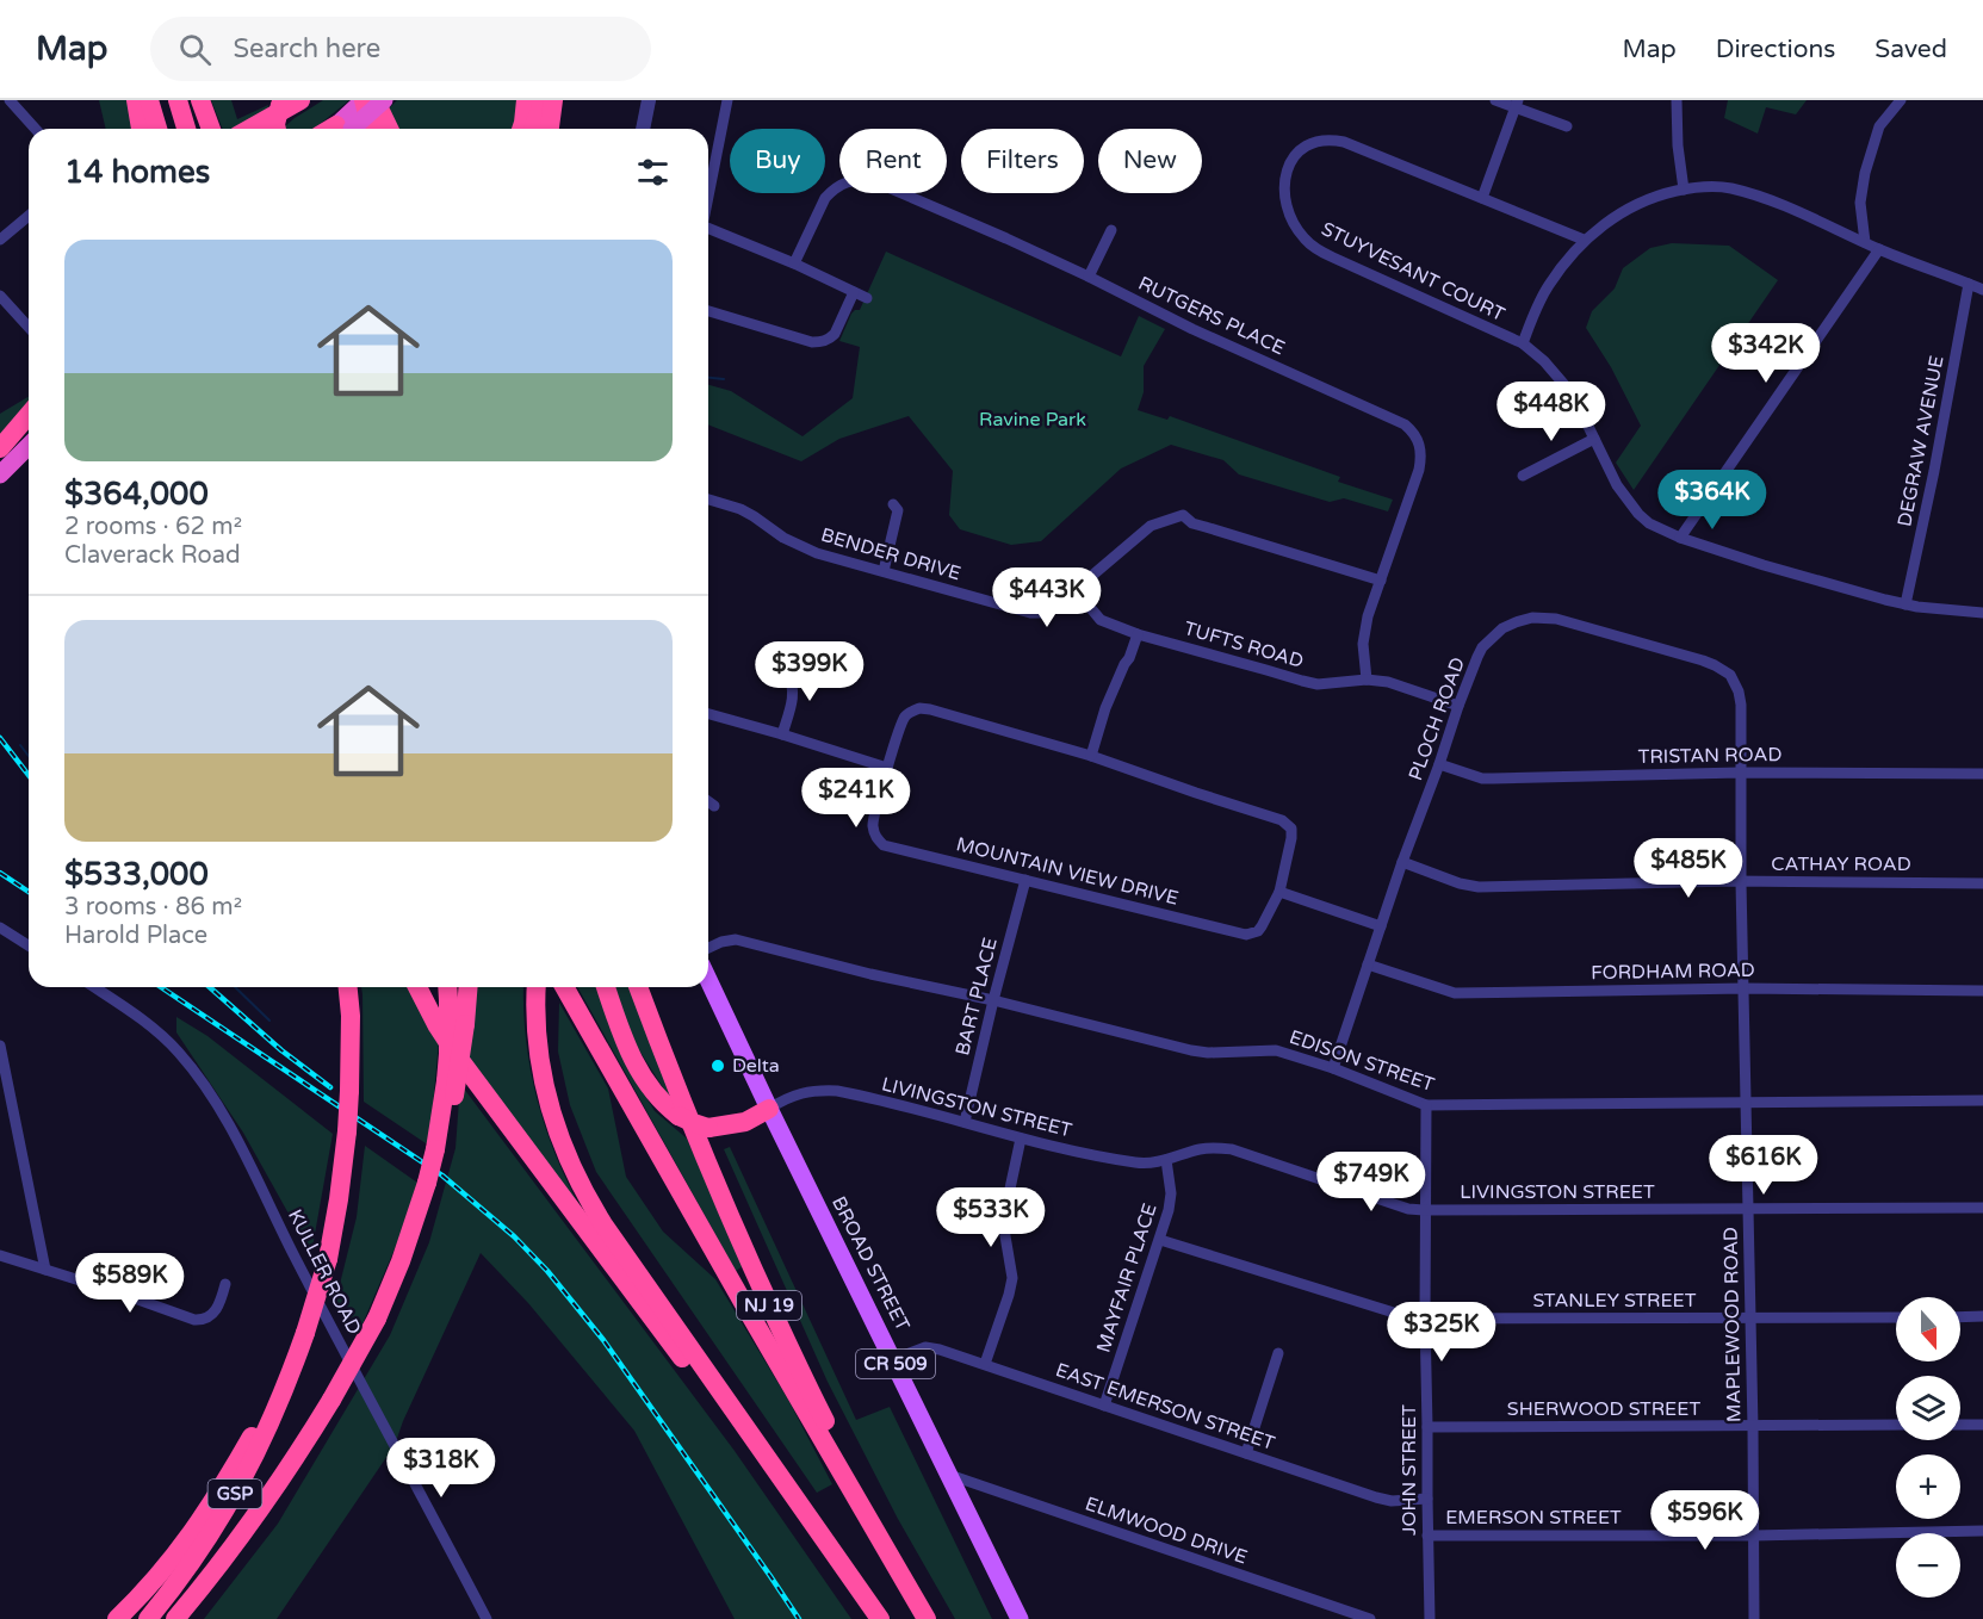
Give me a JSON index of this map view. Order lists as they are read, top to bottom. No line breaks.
{"streets":{"highway":["NJ 19","GSP"],"main road":["BROAD STREET","CR 509"],"street":["STUYVESANT COURT","RUTGERS PLACE","DEGRAW AVENUE","BENDER DRIVE","TUFTS ROAD","PLOCH ROAD","TRISTAN ROAD","CATHAY ROAD","MOUNTAIN VIEW DRIVE","FORDHAM ROAD","BART PLACE","EDISON STREET","LIVINGSTON STREET","KULLER ROAD","MAYFAIR PLACE","STANLEY STREET","MAPLEWOOD ROAD","EAST EMERSON STREET","SHERWOOD STREET","JOHN STREET","EMERSON STREET","ELMWOOD DRIVE"]},"crossings":[["STUYVESANT COURT","DEGRAW AVENUE"],["RUTGERS PLACE","BENDER DRIVE"],["RUTGERS PLACE","TUFTS ROAD"],["BENDER DRIVE","TUFTS ROAD"],["TUFTS ROAD","PLOCH ROAD"],["PLOCH ROAD","TRISTAN ROAD"],["PLOCH ROAD","CATHAY ROAD"],["PLOCH ROAD","FORDHAM ROAD"],["PLOCH ROAD","EDISON STREET"],["PLOCH ROAD","MAPLEWOOD ROAD"],["TRISTAN ROAD","MAPLEWOOD ROAD"],["CATHAY ROAD","MAPLEWOOD ROAD"],["MOUNTAIN VIEW DRIVE","BART PLACE"],["FORDHAM ROAD","MAPLEWOOD ROAD"],["BART PLACE","EDISON STREET"],["BART PLACE","LIVINGSTON STREET"],["EDISON STREET","MAPLEWOOD ROAD"],["EDISON STREET","JOHN STREET"],["LIVINGSTON STREET","BROAD STREET"],["LIVINGSTON STREET","MAYFAIR PLACE"],["LIVINGSTON STREET","MAPLEWOOD ROAD"],["LIVINGSTON STREET","JOHN STREET"],["BROAD STREET","EAST EMERSON STREET"],["BROAD STREET","ELMWOOD DRIVE"],["MAYFAIR PLACE","STANLEY STREET"],["MAYFAIR PLACE","EAST EMERSON STREET"],["STANLEY STREET","MAPLEWOOD ROAD"],["STANLEY STREET","JOHN STREET"],["MAPLEWOOD ROAD","SHERWOOD STREET"],["MAPLEWOOD ROAD","EMERSON STREET"],["EAST EMERSON STREET","JOHN STREET"],["SHERWOOD STREET","JOHN STREET"],["JOHN STREET","EMERSON STREET"]],"parks":["Ravine Park"],"places":["Delta"],"north":"bottom","page":{"header":"Map","search":"Search here","nav":["Map","Directions","Saved"],"chip":["Buy","Rent","Filters","New"],"heading":"14 homes","list":[{"name":"$364,000","note":"2 rooms · 62 m² · Claverack Road"},{"name":"$533,000","note":"3 rooms · 86 m² · Harold Place"}],"price":["$342K","$448K","$364K","$443K","$399K","$241K","$485K","$616K","$749K","$533K","$589K","$325K","$318K","$596K"],"map_buttons":["+","−"]}}
